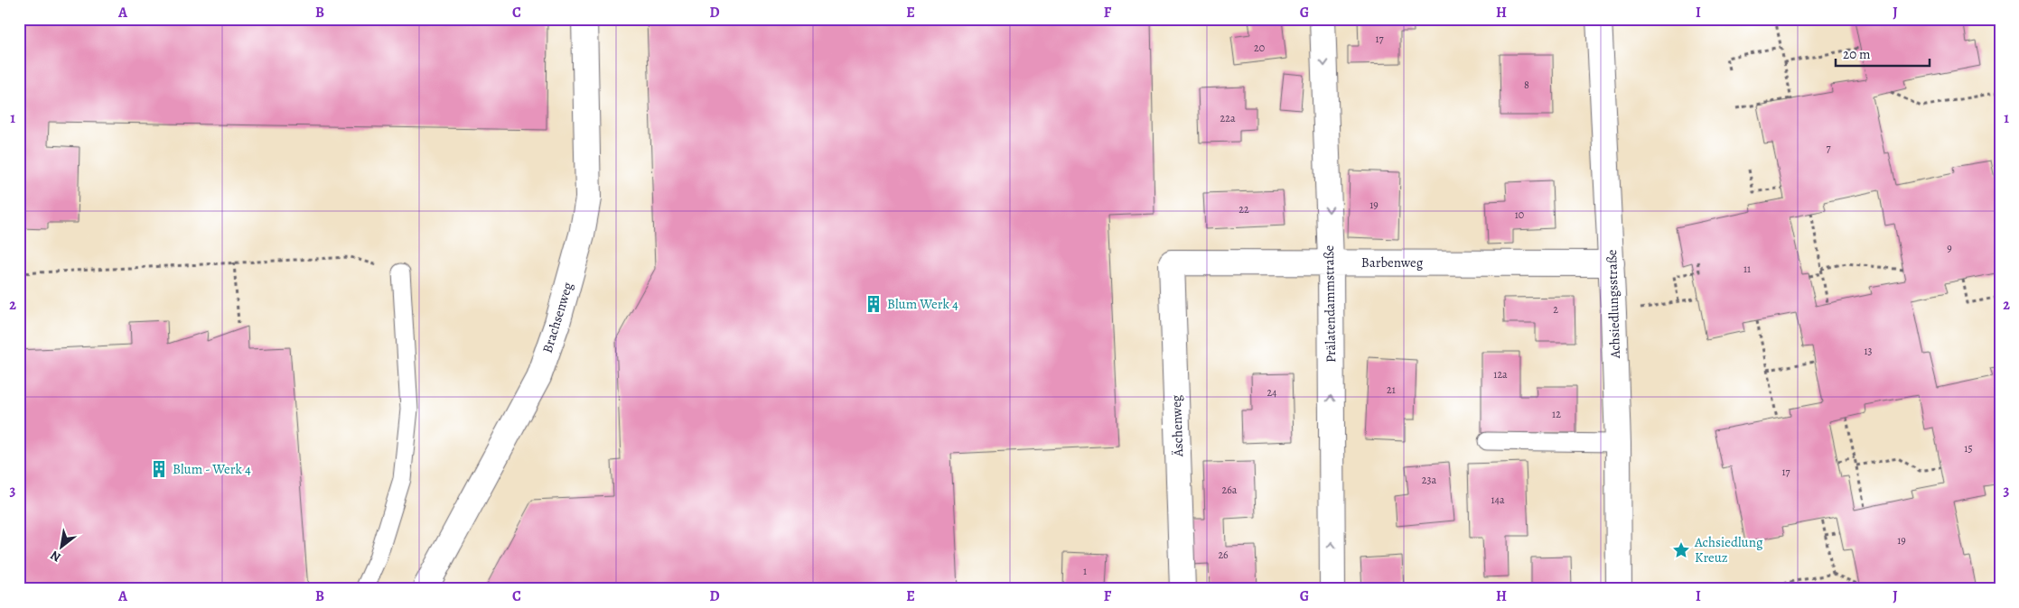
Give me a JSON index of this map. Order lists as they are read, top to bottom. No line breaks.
{"streets":{"street":["Barbenweg","Prälatendammstraße","Achsiedlungsstraße","Brachsenweg","Äschenweg"]},"crossings":[["Barbenweg","Prälatendammstraße"],["Barbenweg","Achsiedlungsstraße"],["Barbenweg","Äschenweg"]],"places":{"building":["Blum Werk 4","Blum - Werk 4"],"place":["Achsiedlung Kreuz"]},"house_numbers":["17","20","8","22a","7","19","22","10","9","11","2","13","12a","21","24","12","15","17","23a","26a","14a","19","26","1"],"scale_bar":"20 m","north":"bottom left","grid":{"columns":["A","B","C","D","E","F","G","H","I","J"],"rows":["1","2","3"]}}
